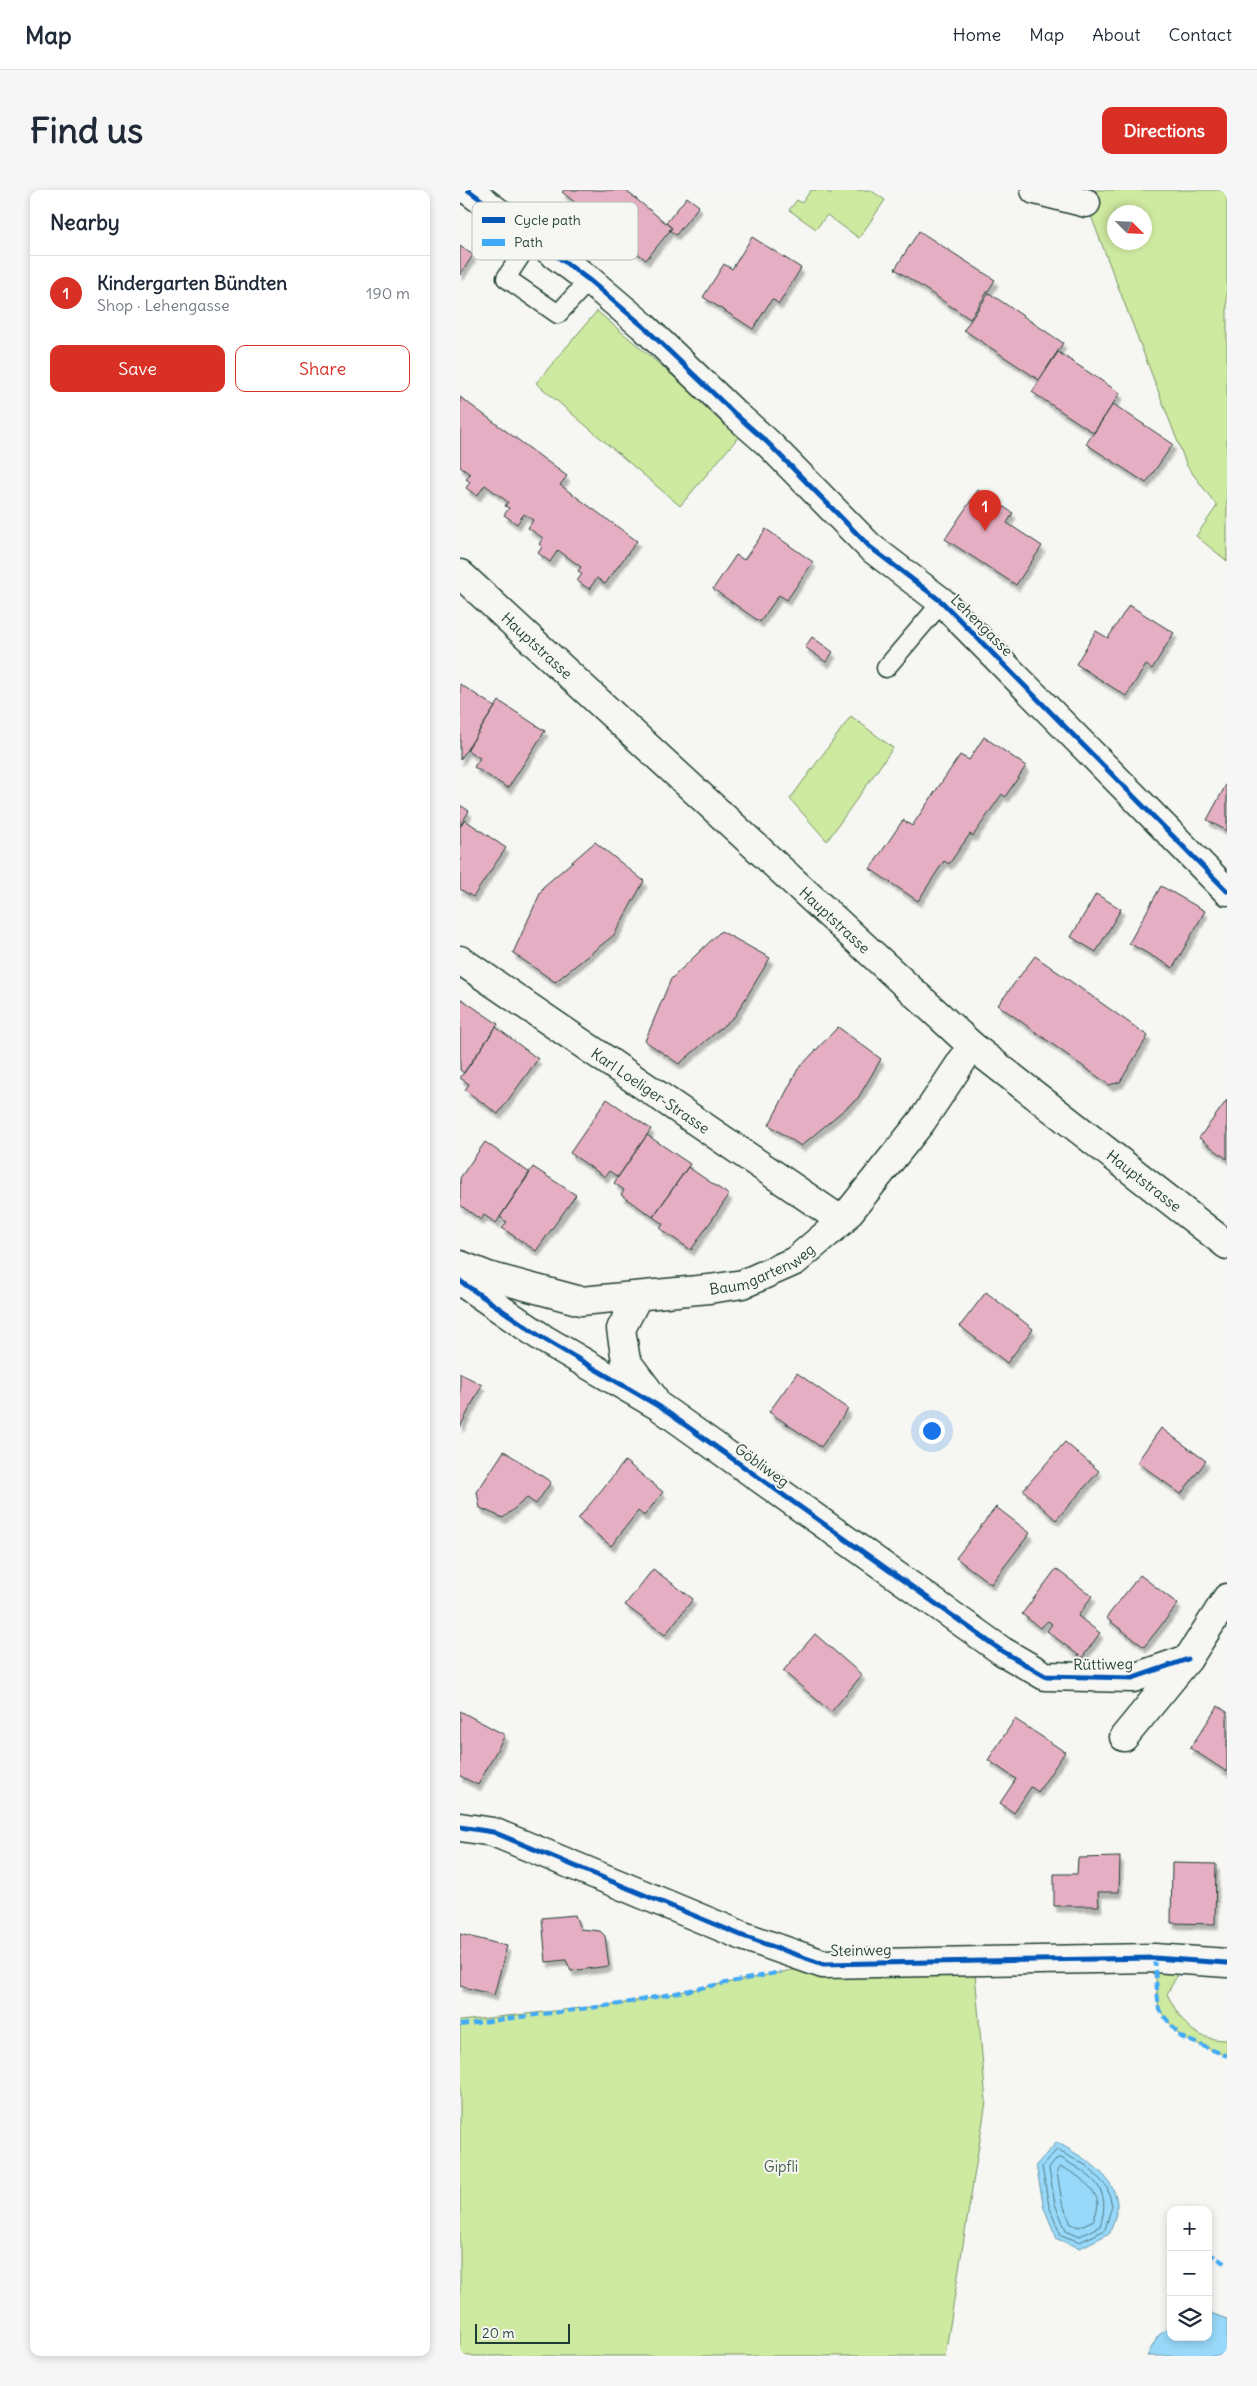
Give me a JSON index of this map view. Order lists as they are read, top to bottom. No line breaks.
{"streets":{"street":["Lehengasse","Hauptstrasse","Karl Loeliger-Strasse","Baumgartenweg","Göbliweg","Rüttiweg","Steinweg"]},"crossings":[["Hauptstrasse","Baumgartenweg"],["Karl Loeliger-Strasse","Baumgartenweg"],["Baumgartenweg","Göbliweg"],["Göbliweg","Rüttiweg"]],"parks":["Gipfli"],"legend":["Cycle path","Path"],"scale_bar":"20 m","north":"bottom right","page":{"header":"Map","nav":["Home","Map","About","Contact"],"buttons":["Directions",["Save","Share"]],"title":"Find us","heading":"Nearby","list":[{"mark":"1","name":"Kindergarten Bündten","note":"Shop · Lehengasse","value":"190 m"}],"pins":"1","map_buttons":["+","−"],"scale":"20 m"}}
